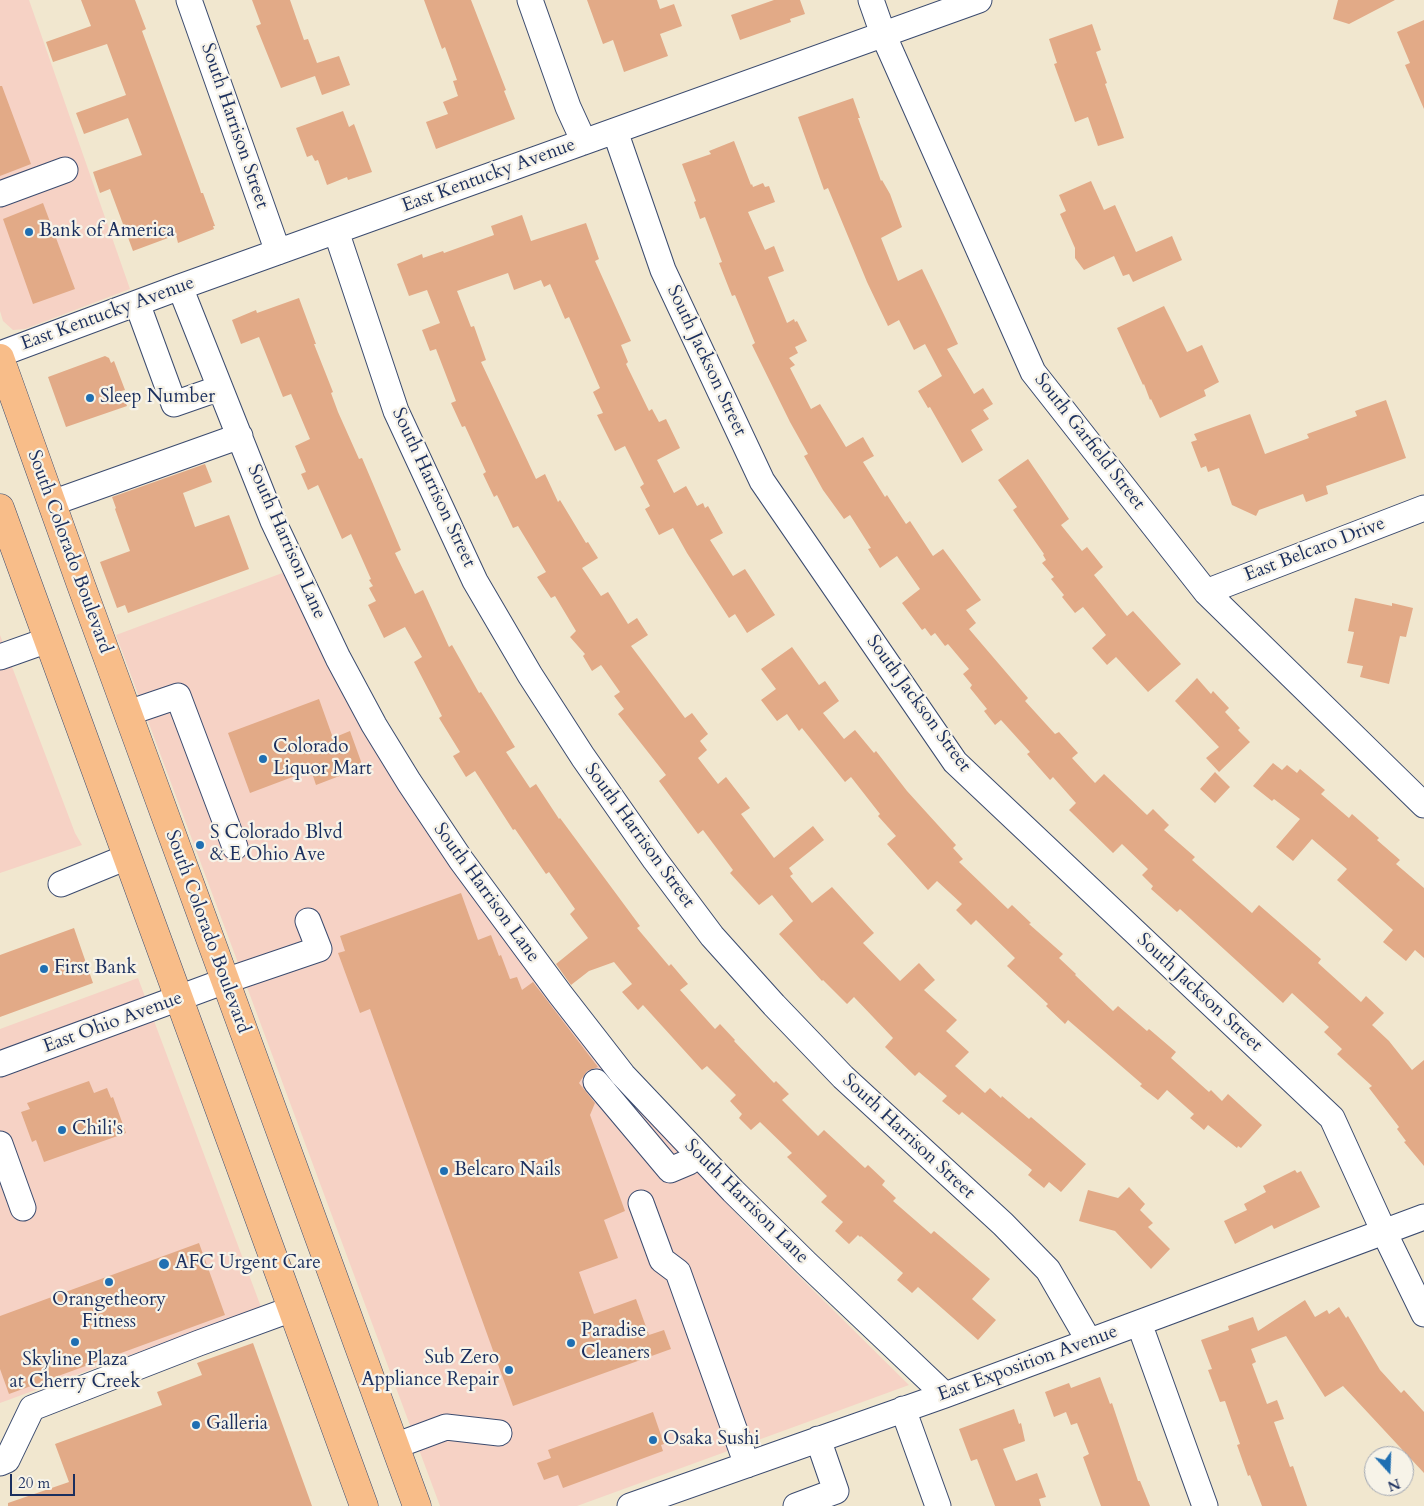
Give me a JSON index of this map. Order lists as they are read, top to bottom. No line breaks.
{"streets":{"main road":["South Colorado Boulevard"],"street":["South Harrison Street","East Kentucky Avenue","South Jackson Street","South Garfield Street","South Harrison Lane","East Belcaro Drive","East Ohio Avenue","East Exposition Avenue"]},"crossings":[["South Harrison Street","East Kentucky Avenue"],["South Harrison Street","East Exposition Avenue"],["East Kentucky Avenue","South Jackson Street"],["East Kentucky Avenue","South Garfield Street"],["East Kentucky Avenue","South Harrison Lane"],["East Kentucky Avenue","South Colorado Boulevard"],["South Jackson Street","East Exposition Avenue"],["South Garfield Street","East Belcaro Drive"],["South Harrison Lane","East Exposition Avenue"],["South Colorado Boulevard","East Ohio Avenue"]],"places":["Bank of America","Sleep Number","Colorado Liquor Mart","S Colorado Blvd & E Ohio Ave","First Bank","Chili's","Belcaro Nails","AFC Urgent Care","Orangetheory Fitness","Skyline Plaza at Cherry Creek","Paradise Cleaners","Sub Zero Appliance Repair","Galleria","Osaka Sushi"],"scale_bar":"20 m","north":"bottom"}
